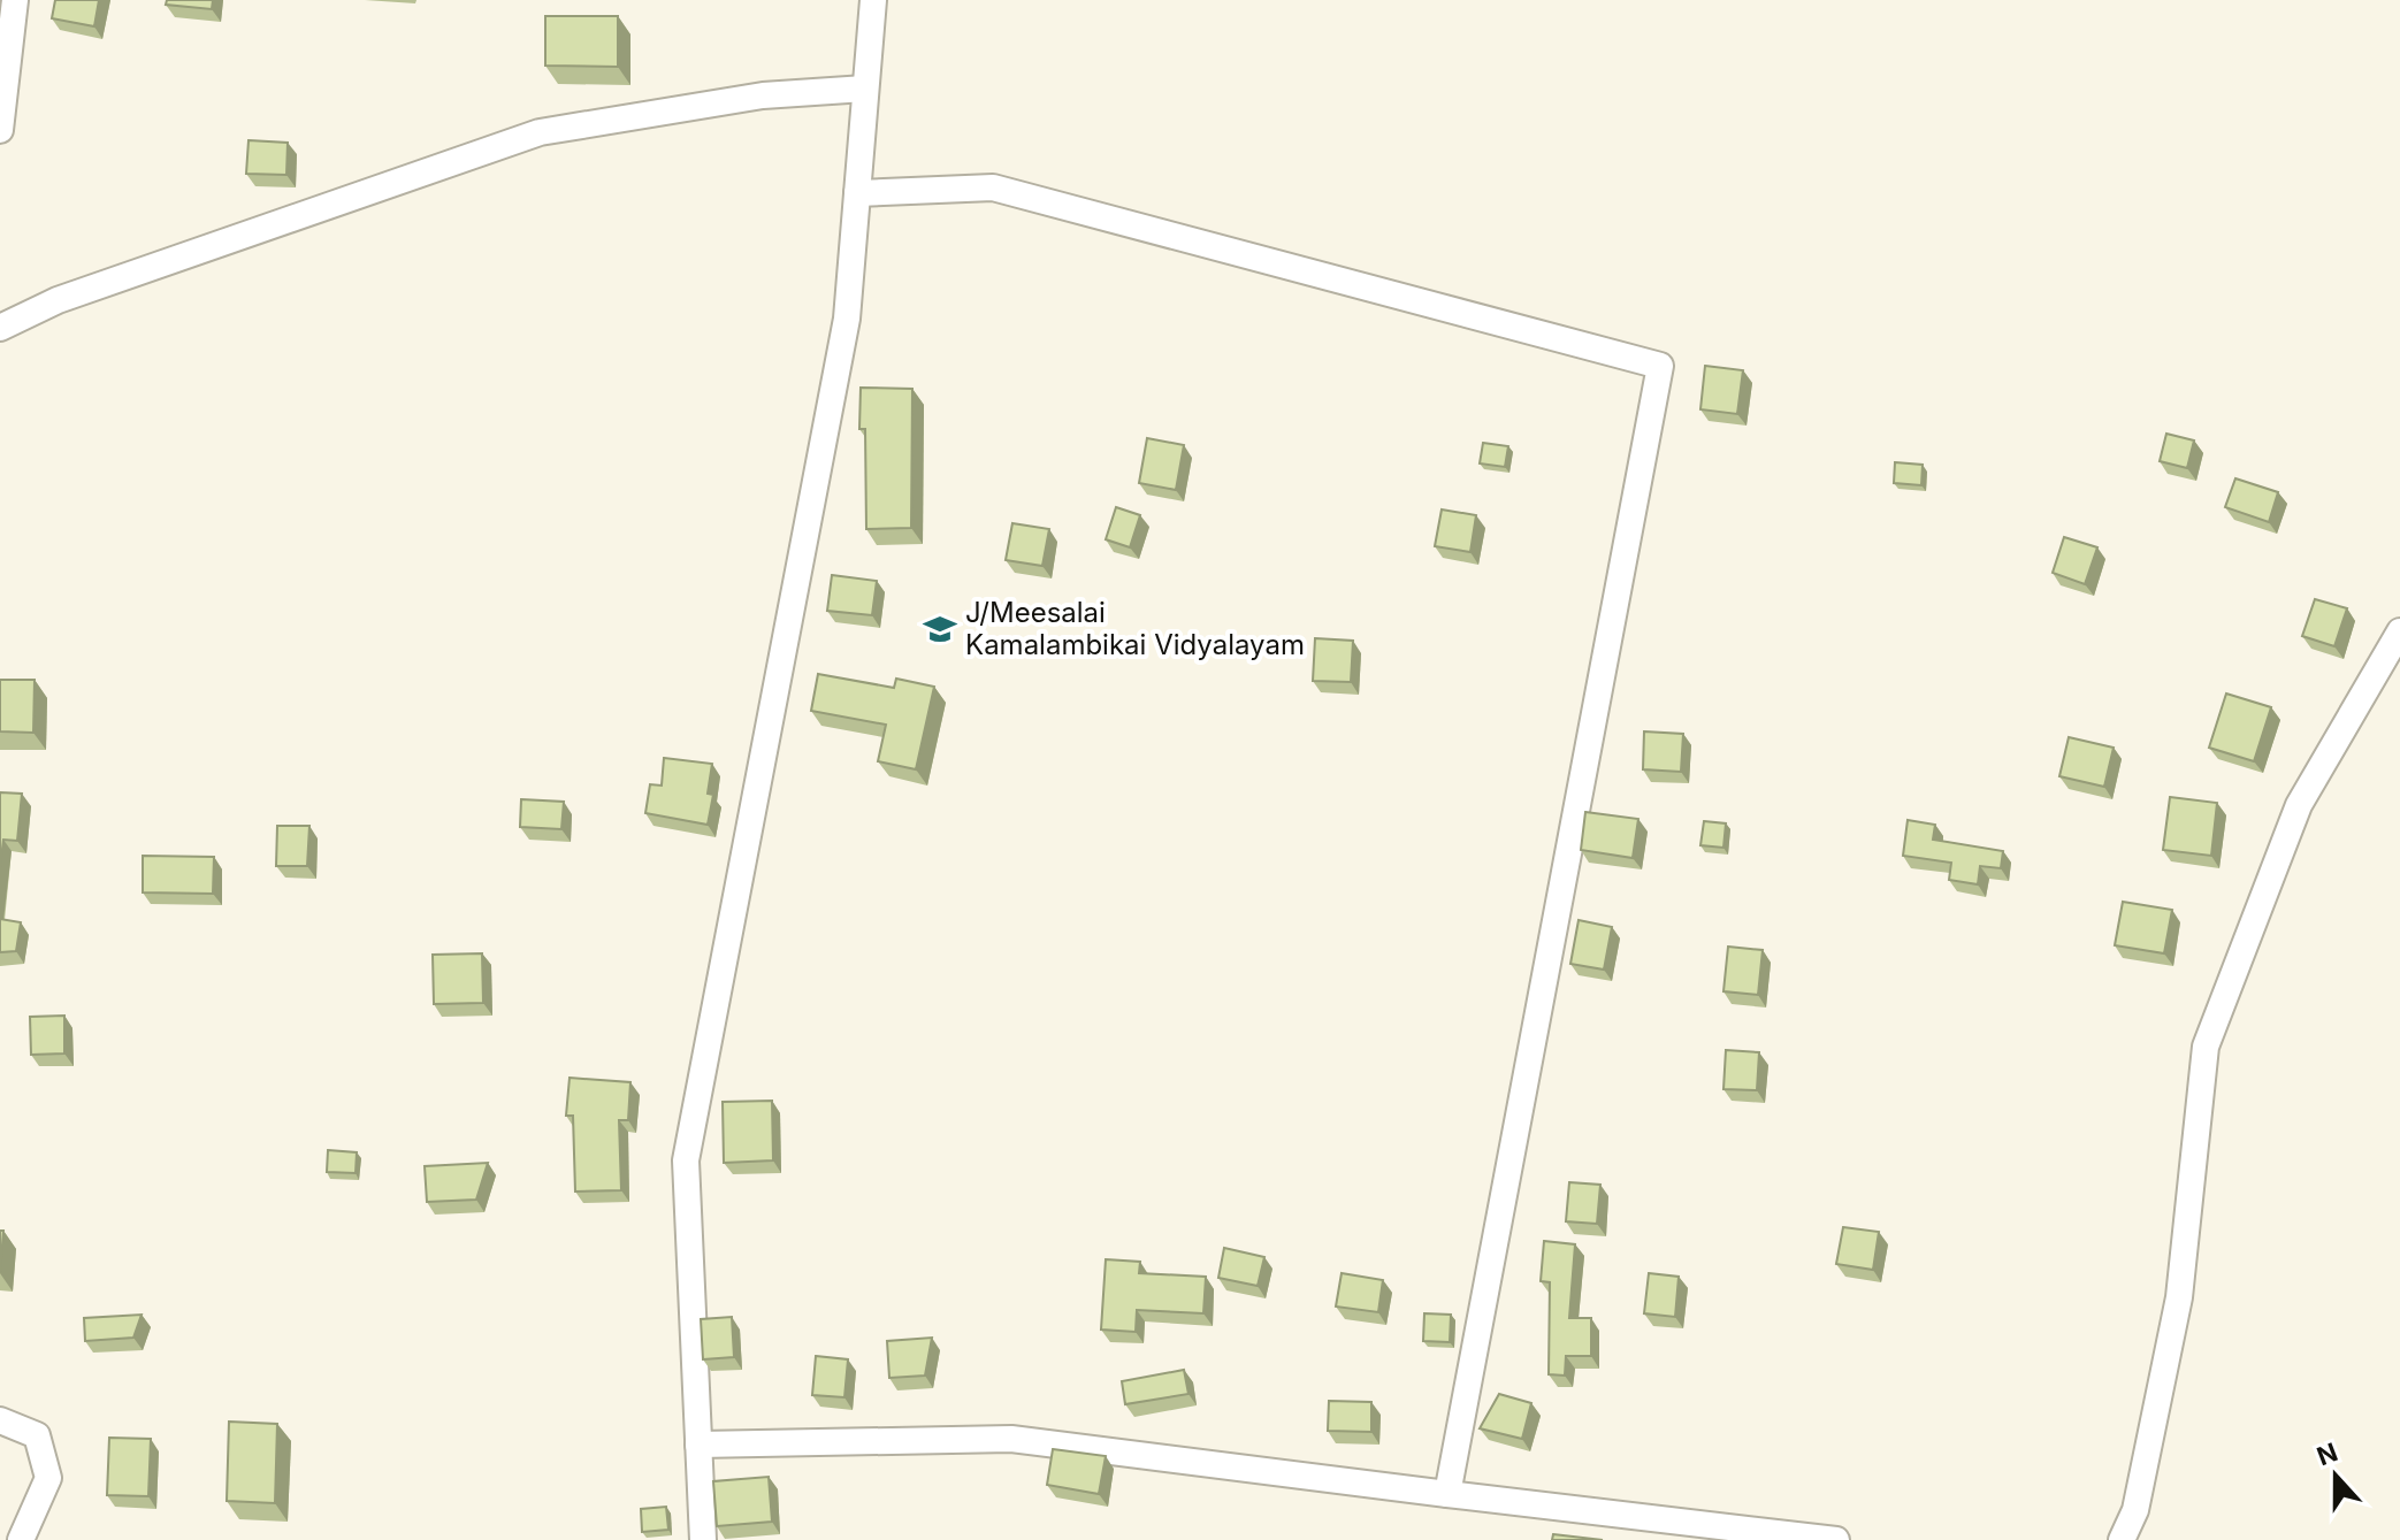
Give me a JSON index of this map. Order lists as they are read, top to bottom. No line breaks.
{"places":{"school or university":["J/Meesalai Kamalambikai Vidyalayam"]},"north":"top"}
